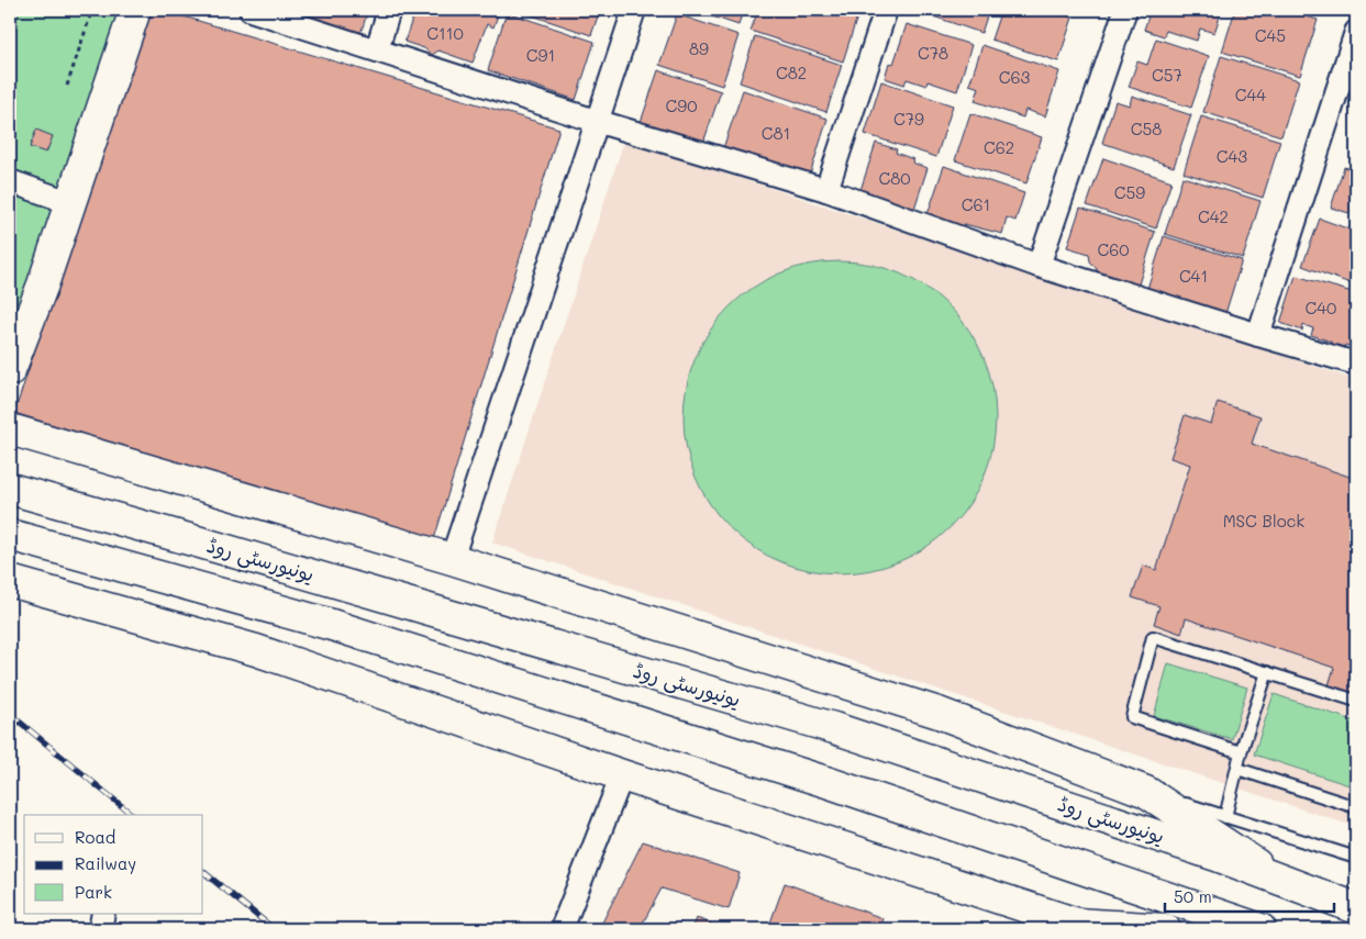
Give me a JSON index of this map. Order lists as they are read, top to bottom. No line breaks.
{"streets":{"street":["یونیورسٹی روڈ"]},"house_numbers":["C110","C45","89","C78","C91","C82","C57","C63","C44","C90","C79","C58","C81","C62","C43","C80","C59","C61","C42","C60","C41","C40","MSC Block"],"legend":["Road","Railway","Park"],"scale_bar":"50 m"}
